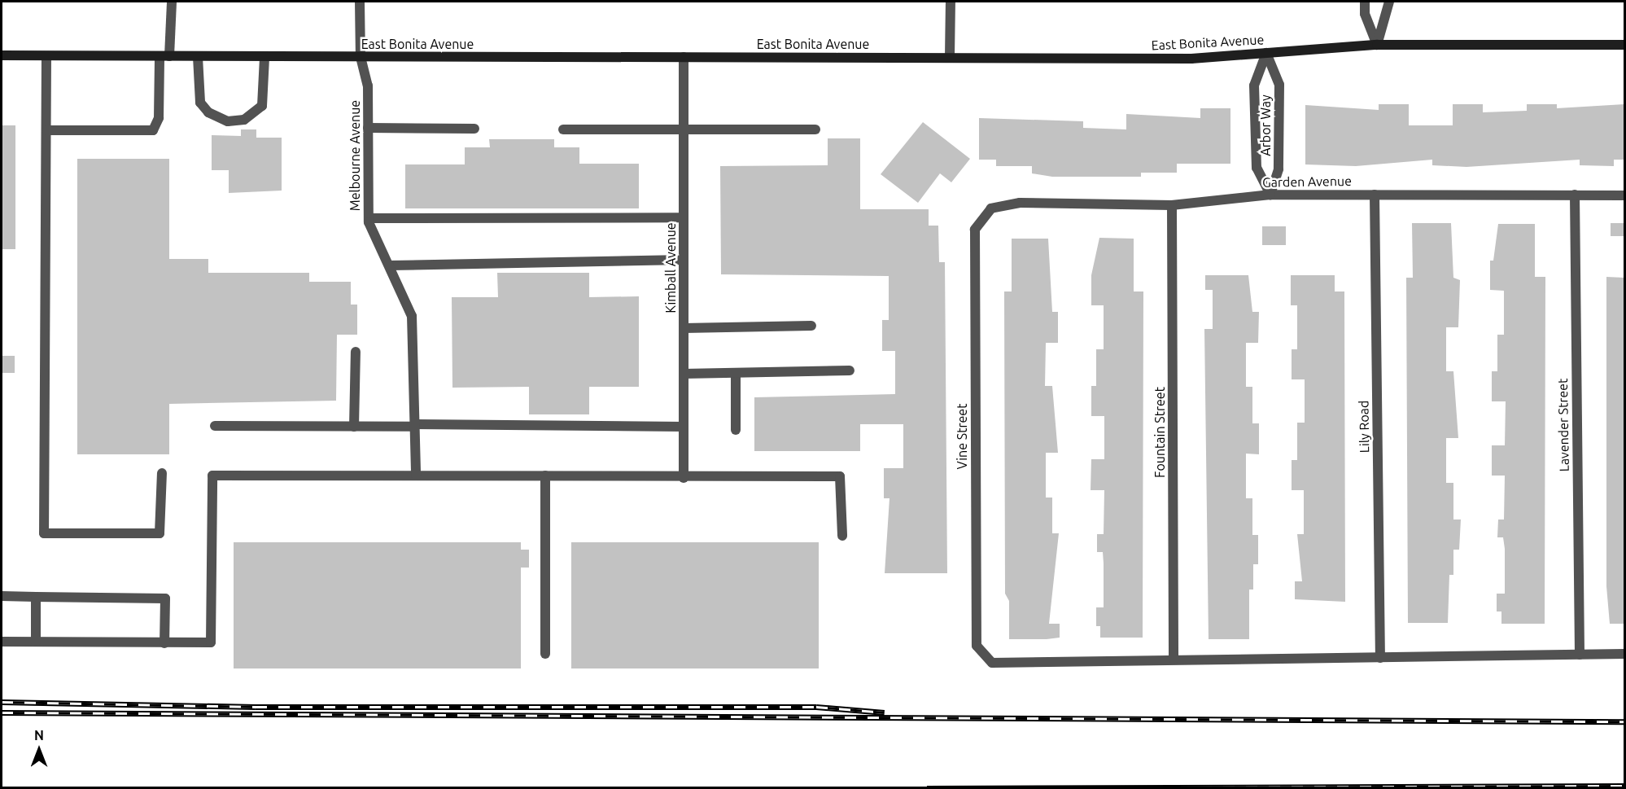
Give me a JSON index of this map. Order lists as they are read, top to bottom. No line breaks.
{"streets":{"main road":["East Bonita Avenue"],"street":["Arbor Way","Melbourne Avenue","Garden Avenue","Kimball Avenue","Lavender Street","Lily Road","Fountain Street","Vine Street"]},"crossings":[["East Bonita Avenue","Arbor Way"],["East Bonita Avenue","Melbourne Avenue"],["East Bonita Avenue","Kimball Avenue"],["Arbor Way","Garden Avenue"],["Garden Avenue","Lavender Street"],["Garden Avenue","Lily Road"],["Garden Avenue","Fountain Street"],["Garden Avenue","Vine Street"],["Fountain Street","Vine Street"]],"north":"top"}
